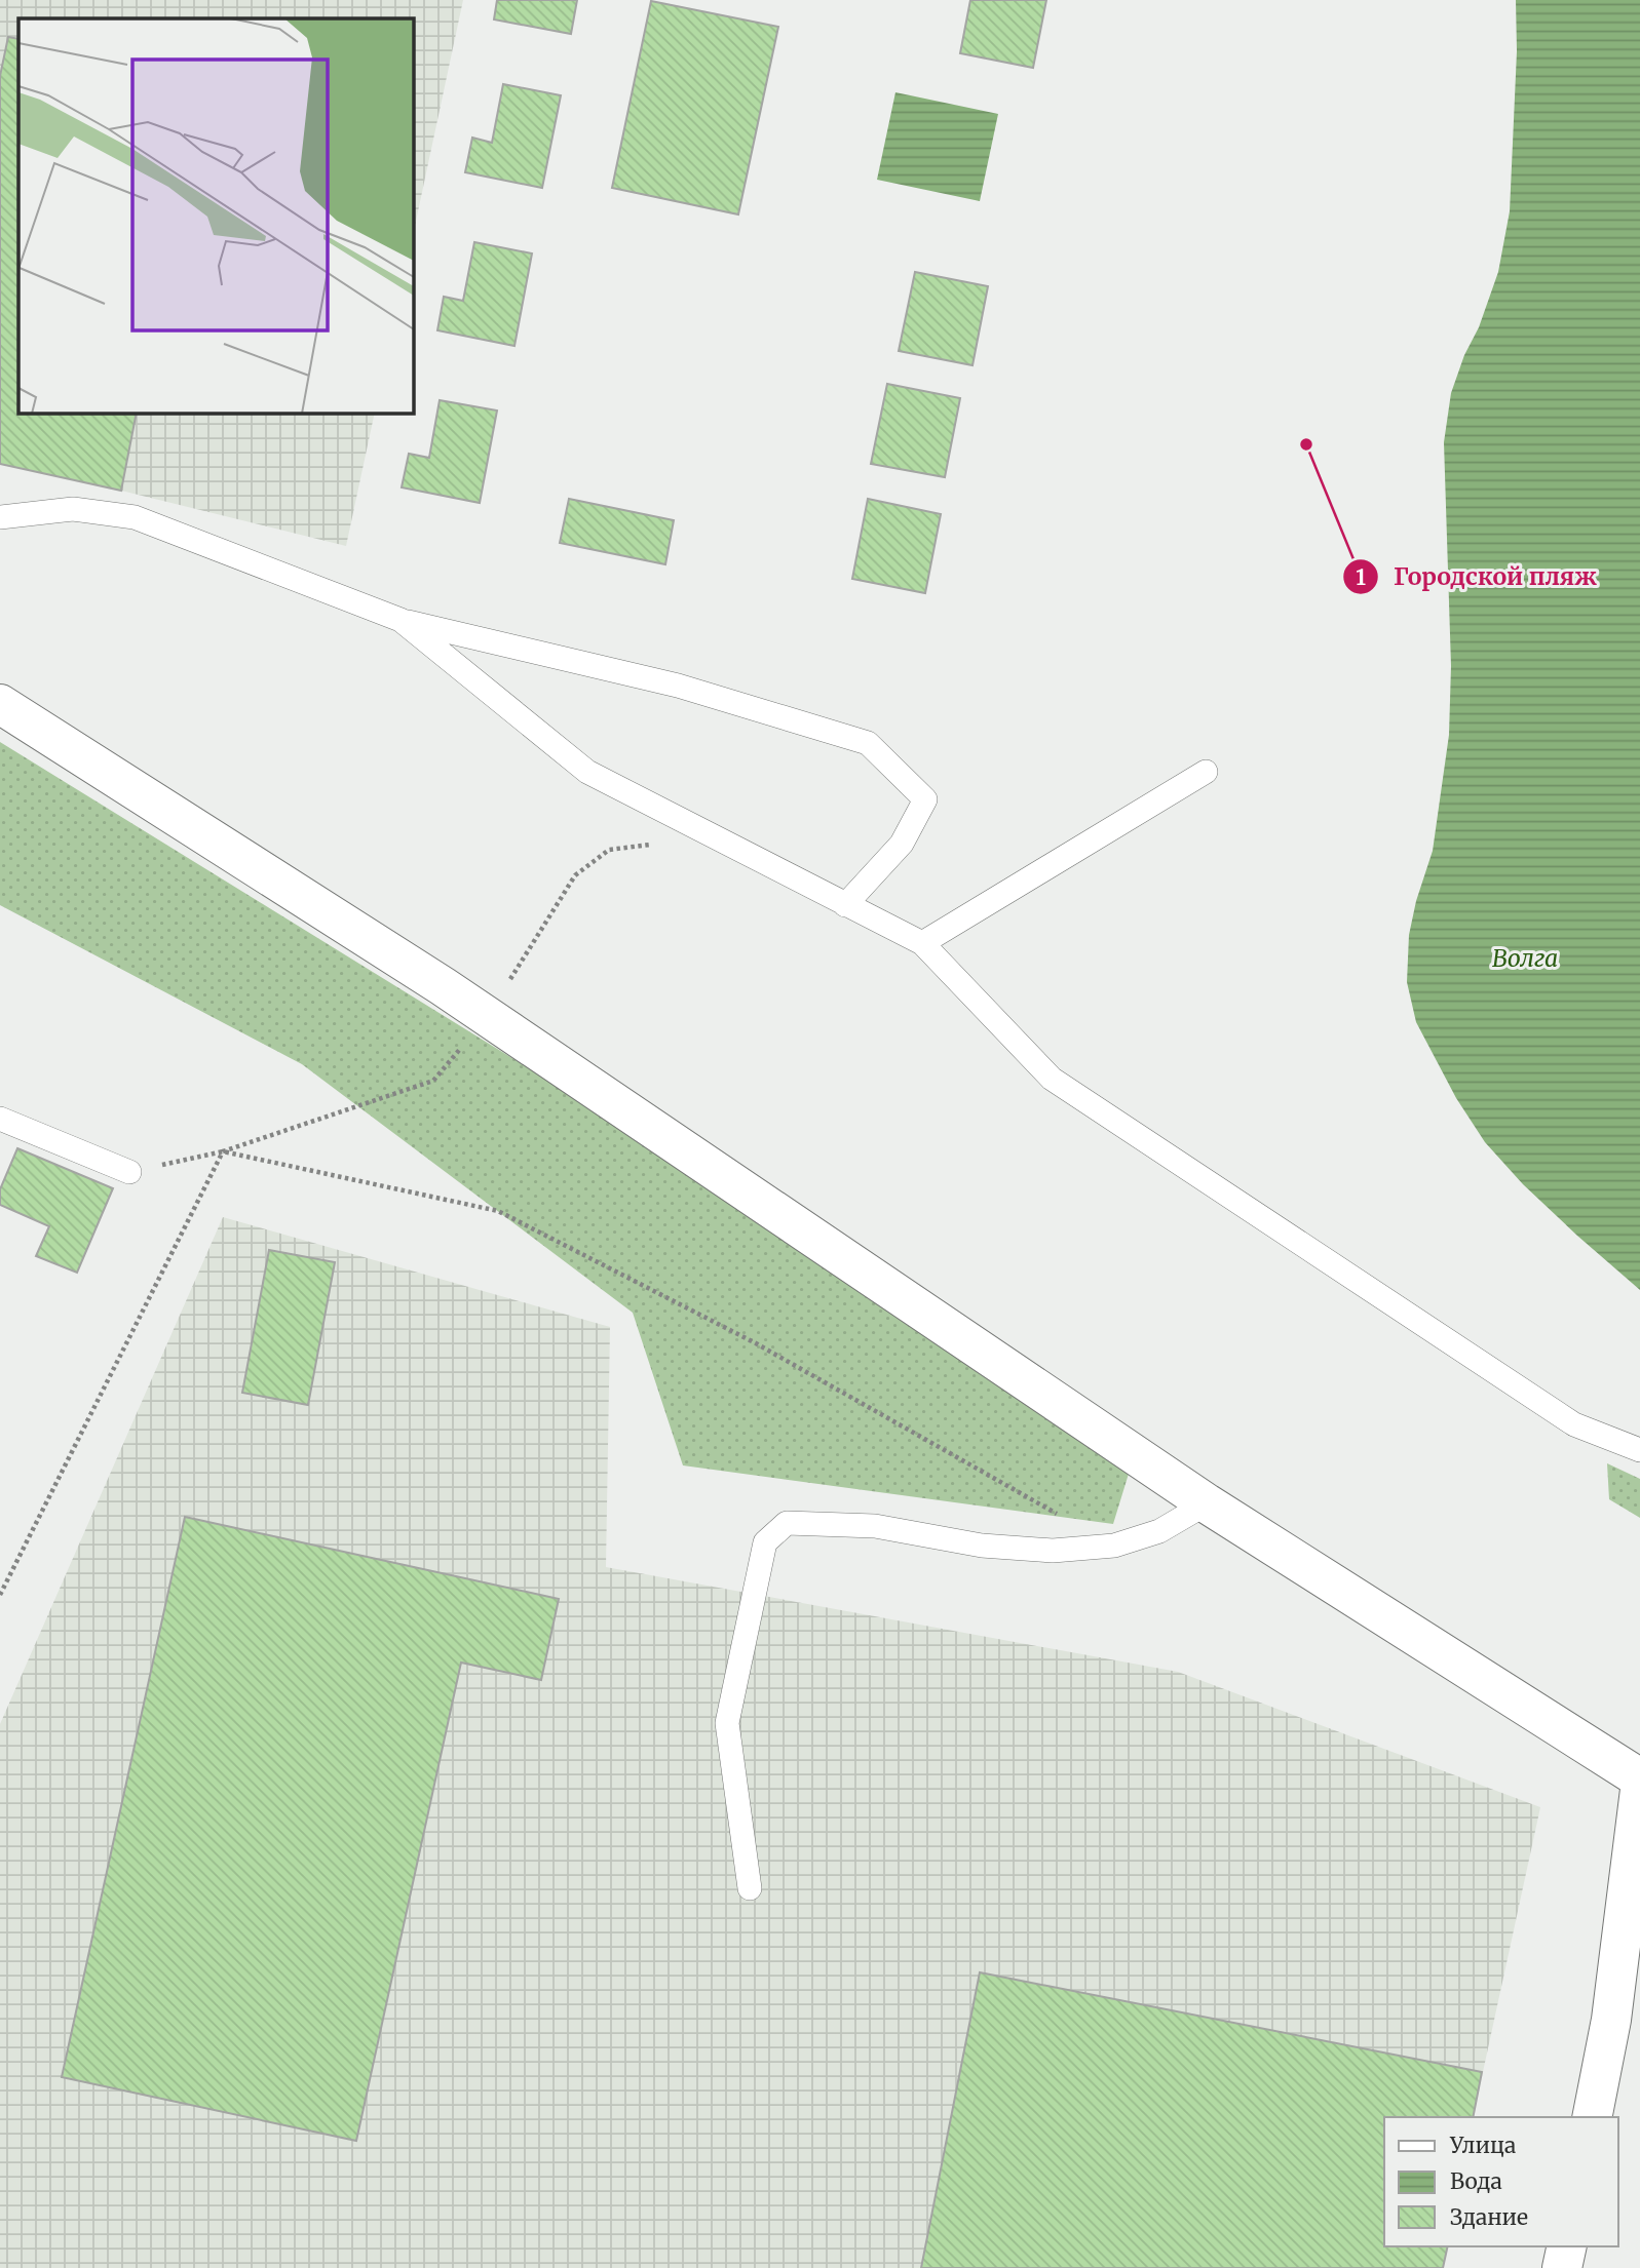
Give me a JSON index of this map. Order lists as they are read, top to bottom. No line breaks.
{"water":["Волга"],"places":["Городской пляж"],"legend":["Улица","Вода","Здание"]}
